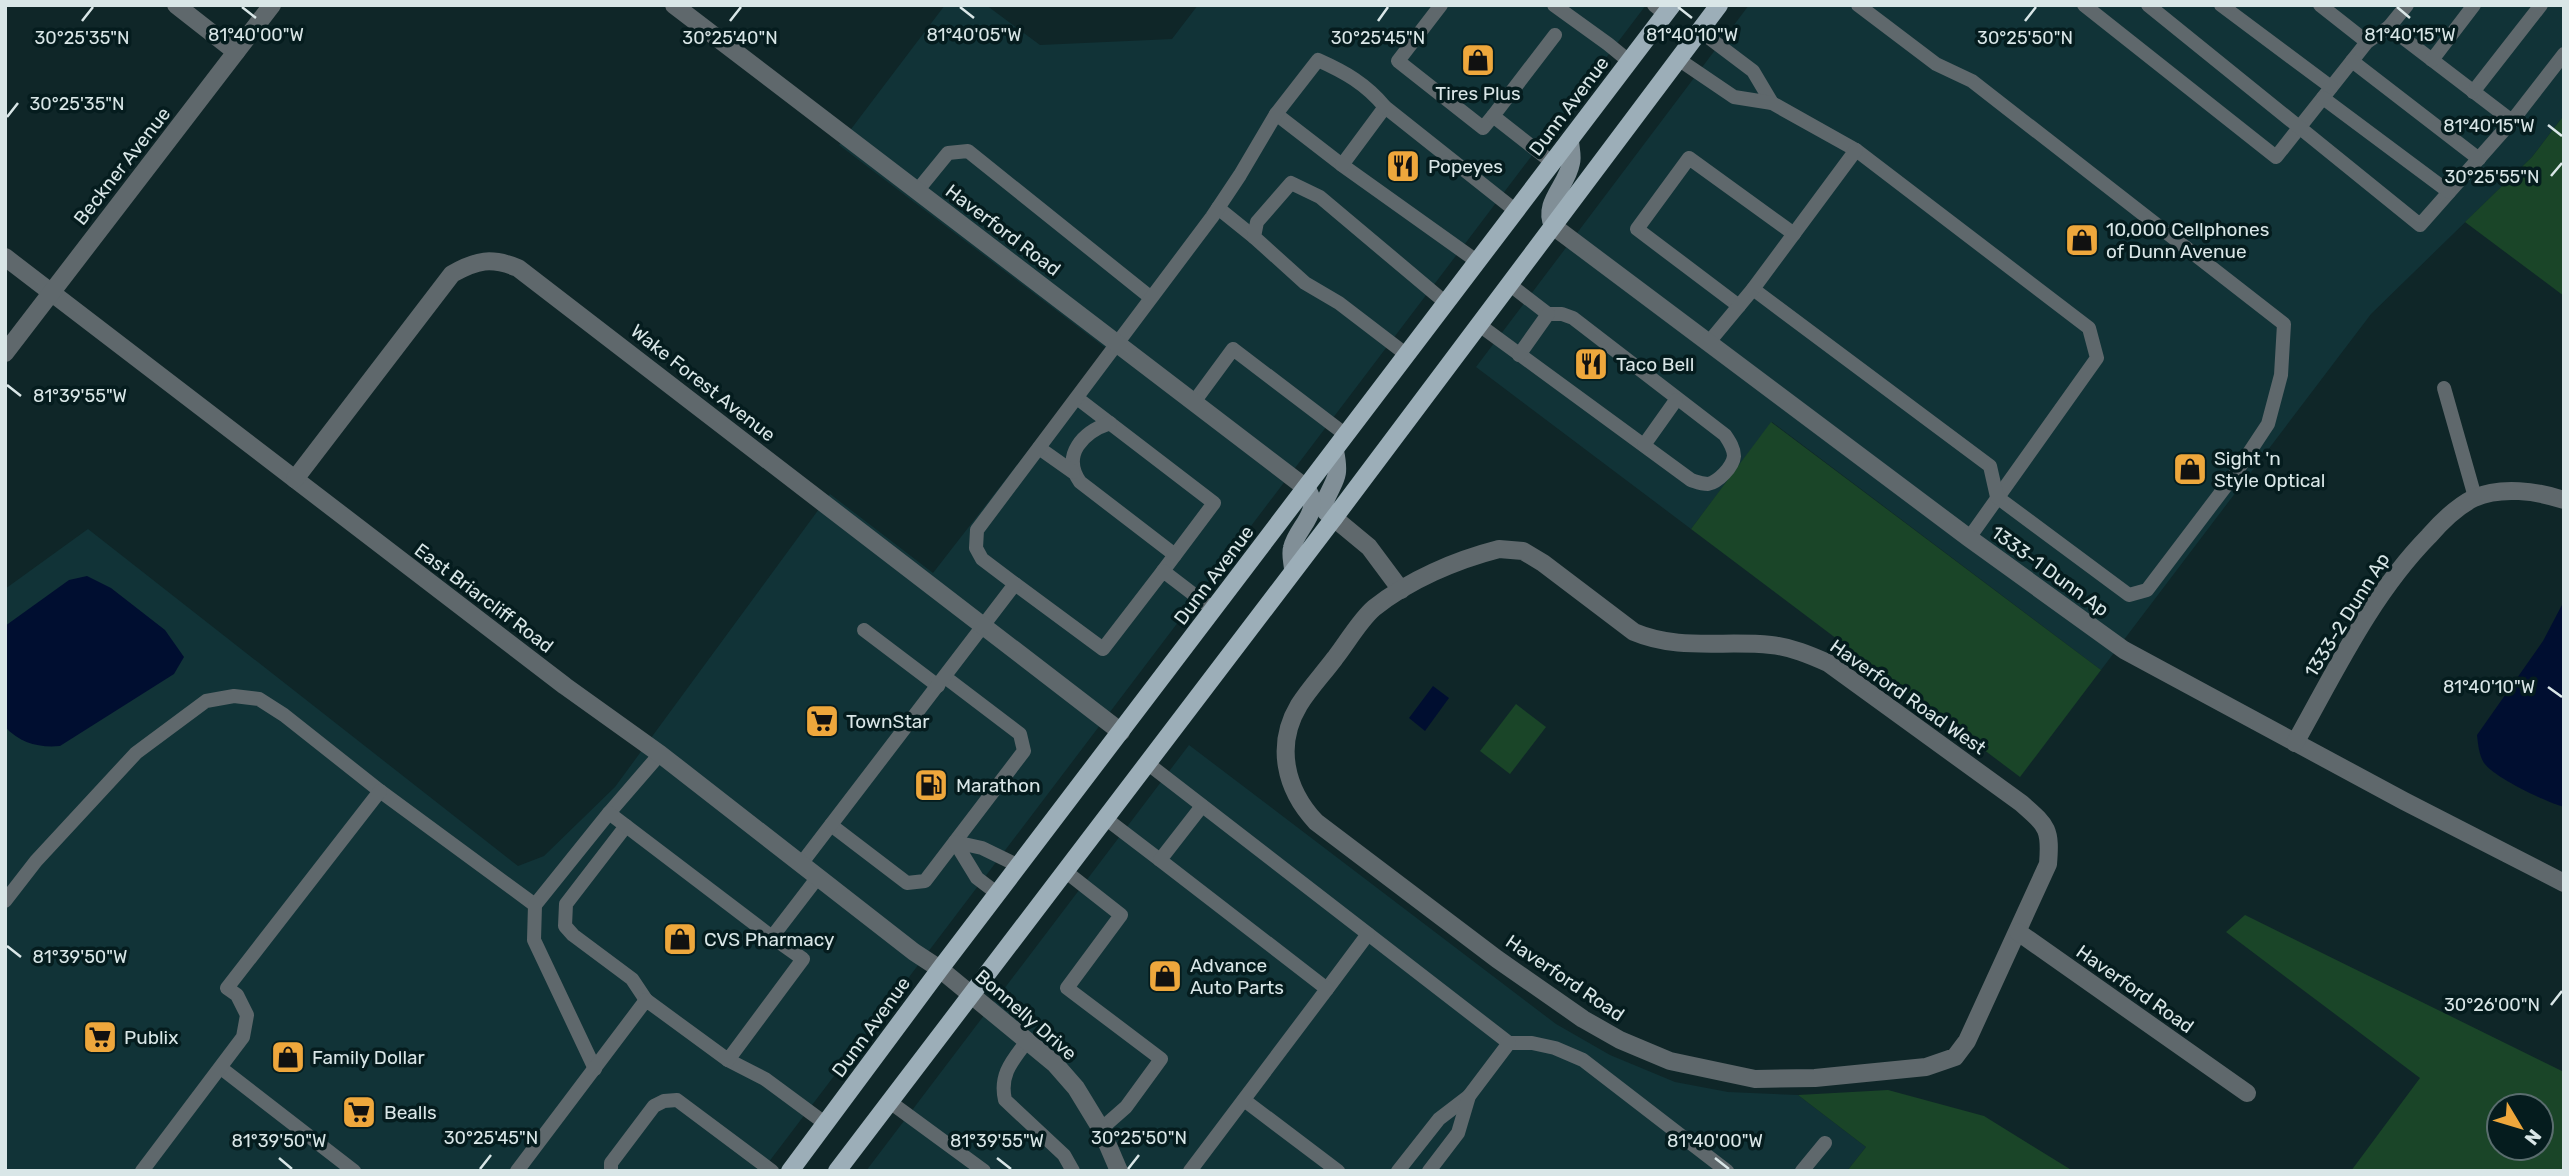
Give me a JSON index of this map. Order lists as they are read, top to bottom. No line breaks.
{"streets":{"main road":["Dunn Avenue"],"street":["Beckner Avenue","Haverford Road","Wake Forest Avenue","1333-1 Dunn Ap","East Briarcliff Road","1333-2 Dunn Ap","Haverford Road West","Bonnelly Drive"]},"crossings":[["Dunn Avenue","Haverford Road"],["Dunn Avenue","Wake Forest Avenue"],["Dunn Avenue","East Briarcliff Road"],["Dunn Avenue","Bonnelly Drive"],["Beckner Avenue","East Briarcliff Road"],["Haverford Road","Haverford Road West"],["Wake Forest Avenue","East Briarcliff Road"],["1333-1 Dunn Ap","1333-2 Dunn Ap"],["East Briarcliff Road","Bonnelly Drive"]],"places":{"shop":["Tires Plus","10,000 Cellphones of Dunn Avenue","Sight 'n Style Optical","CVS Pharmacy","Advance Auto Parts","Family Dollar"],"restaurant":["Popeyes","Taco Bell"],"supermarket":["TownStar","Publix","Bealls"],"fuel station":["Marathon"]},"north":"bottom right","coordinates":["81°40'00\"W","81°40'05\"W","81°40'10\"W","81°40'15\"W","30°25'45\"N","30°25'35\"N","30°25'40\"N","30°25'50\"N","30°25'55\"N","81°39'55\"W","81°39'50\"W","30°26'00\"N"]}
